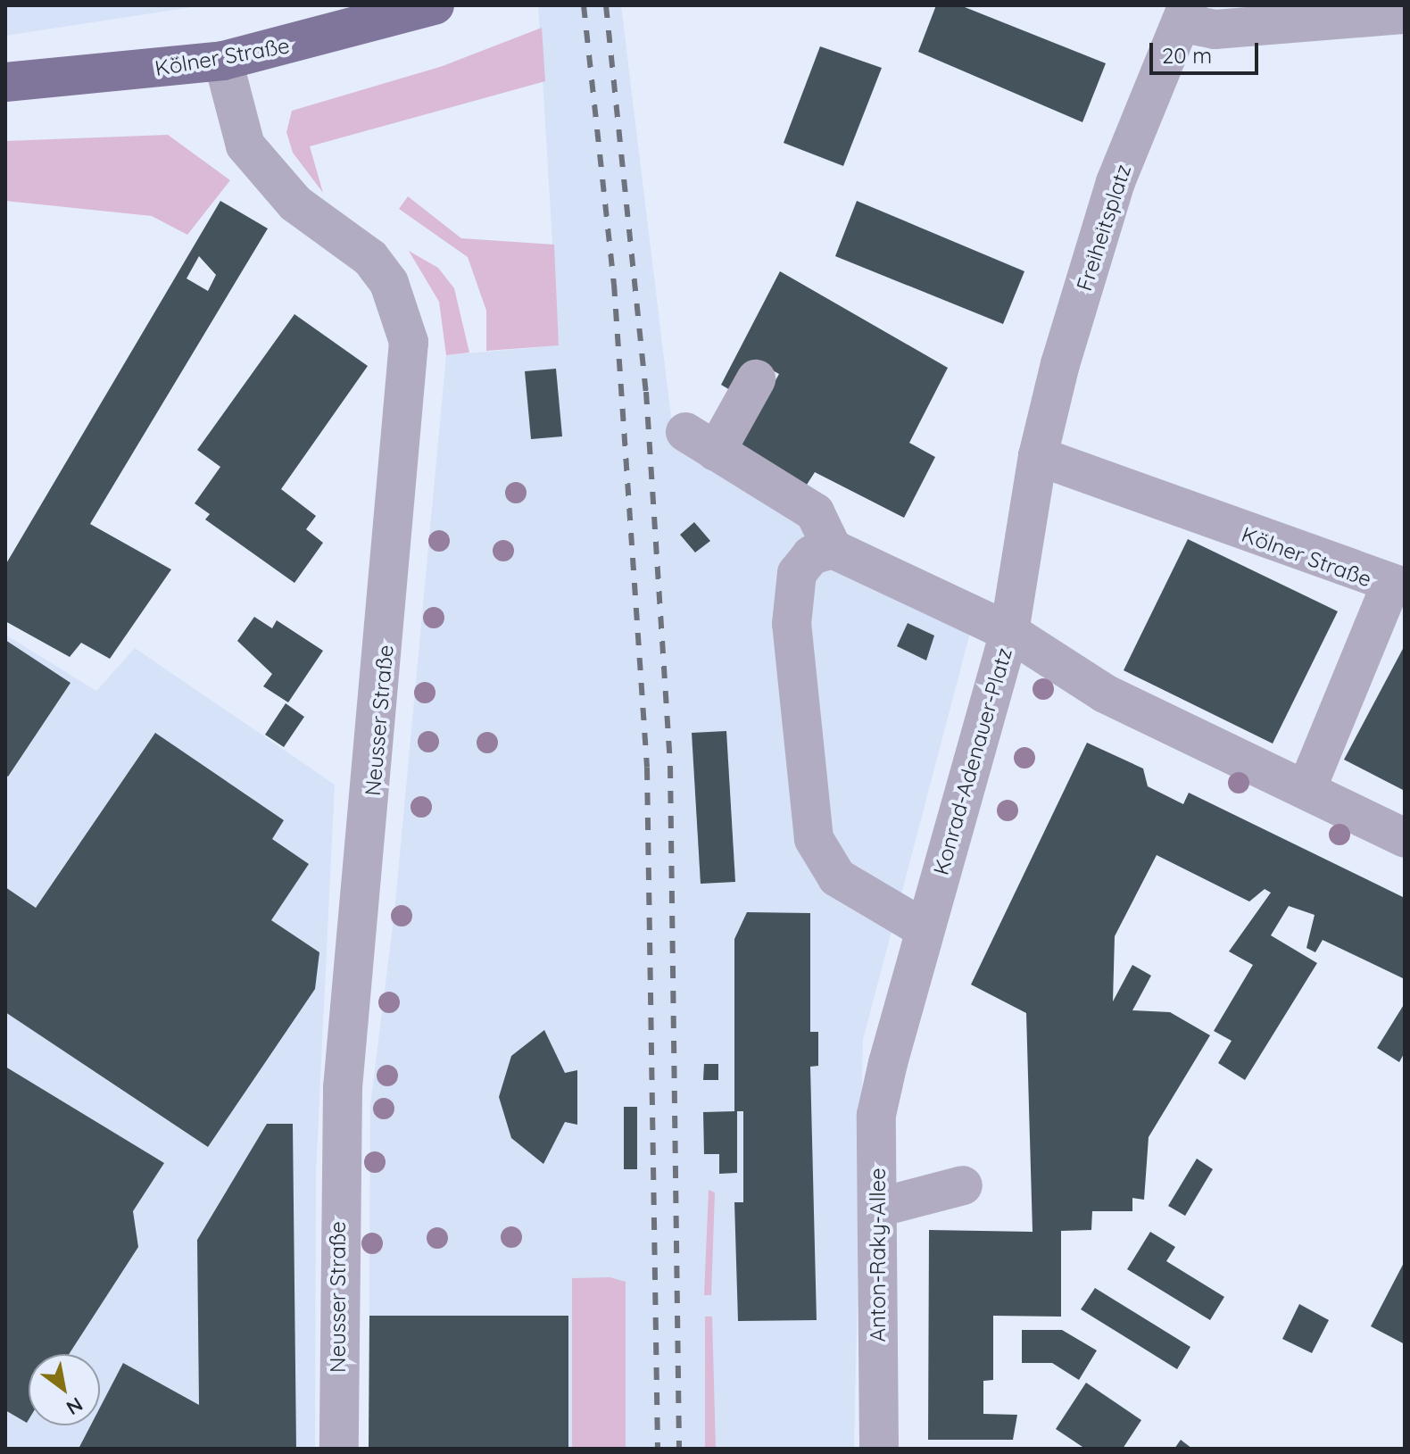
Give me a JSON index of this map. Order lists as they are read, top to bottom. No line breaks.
{"streets":{"main road":["Kölner Straße"],"street":["Freiheitsplatz","Neusser Straße","Konrad-Adenauer-Platz","Anton-Raky-Allee"]},"crossings":[["Kölner Straße","Freiheitsplatz"],["Kölner Straße","Neusser Straße"],["Kölner Straße","Konrad-Adenauer-Platz"],["Freiheitsplatz","Konrad-Adenauer-Platz"],["Konrad-Adenauer-Platz","Anton-Raky-Allee"]],"scale_bar":"20 m","north":"bottom right"}
